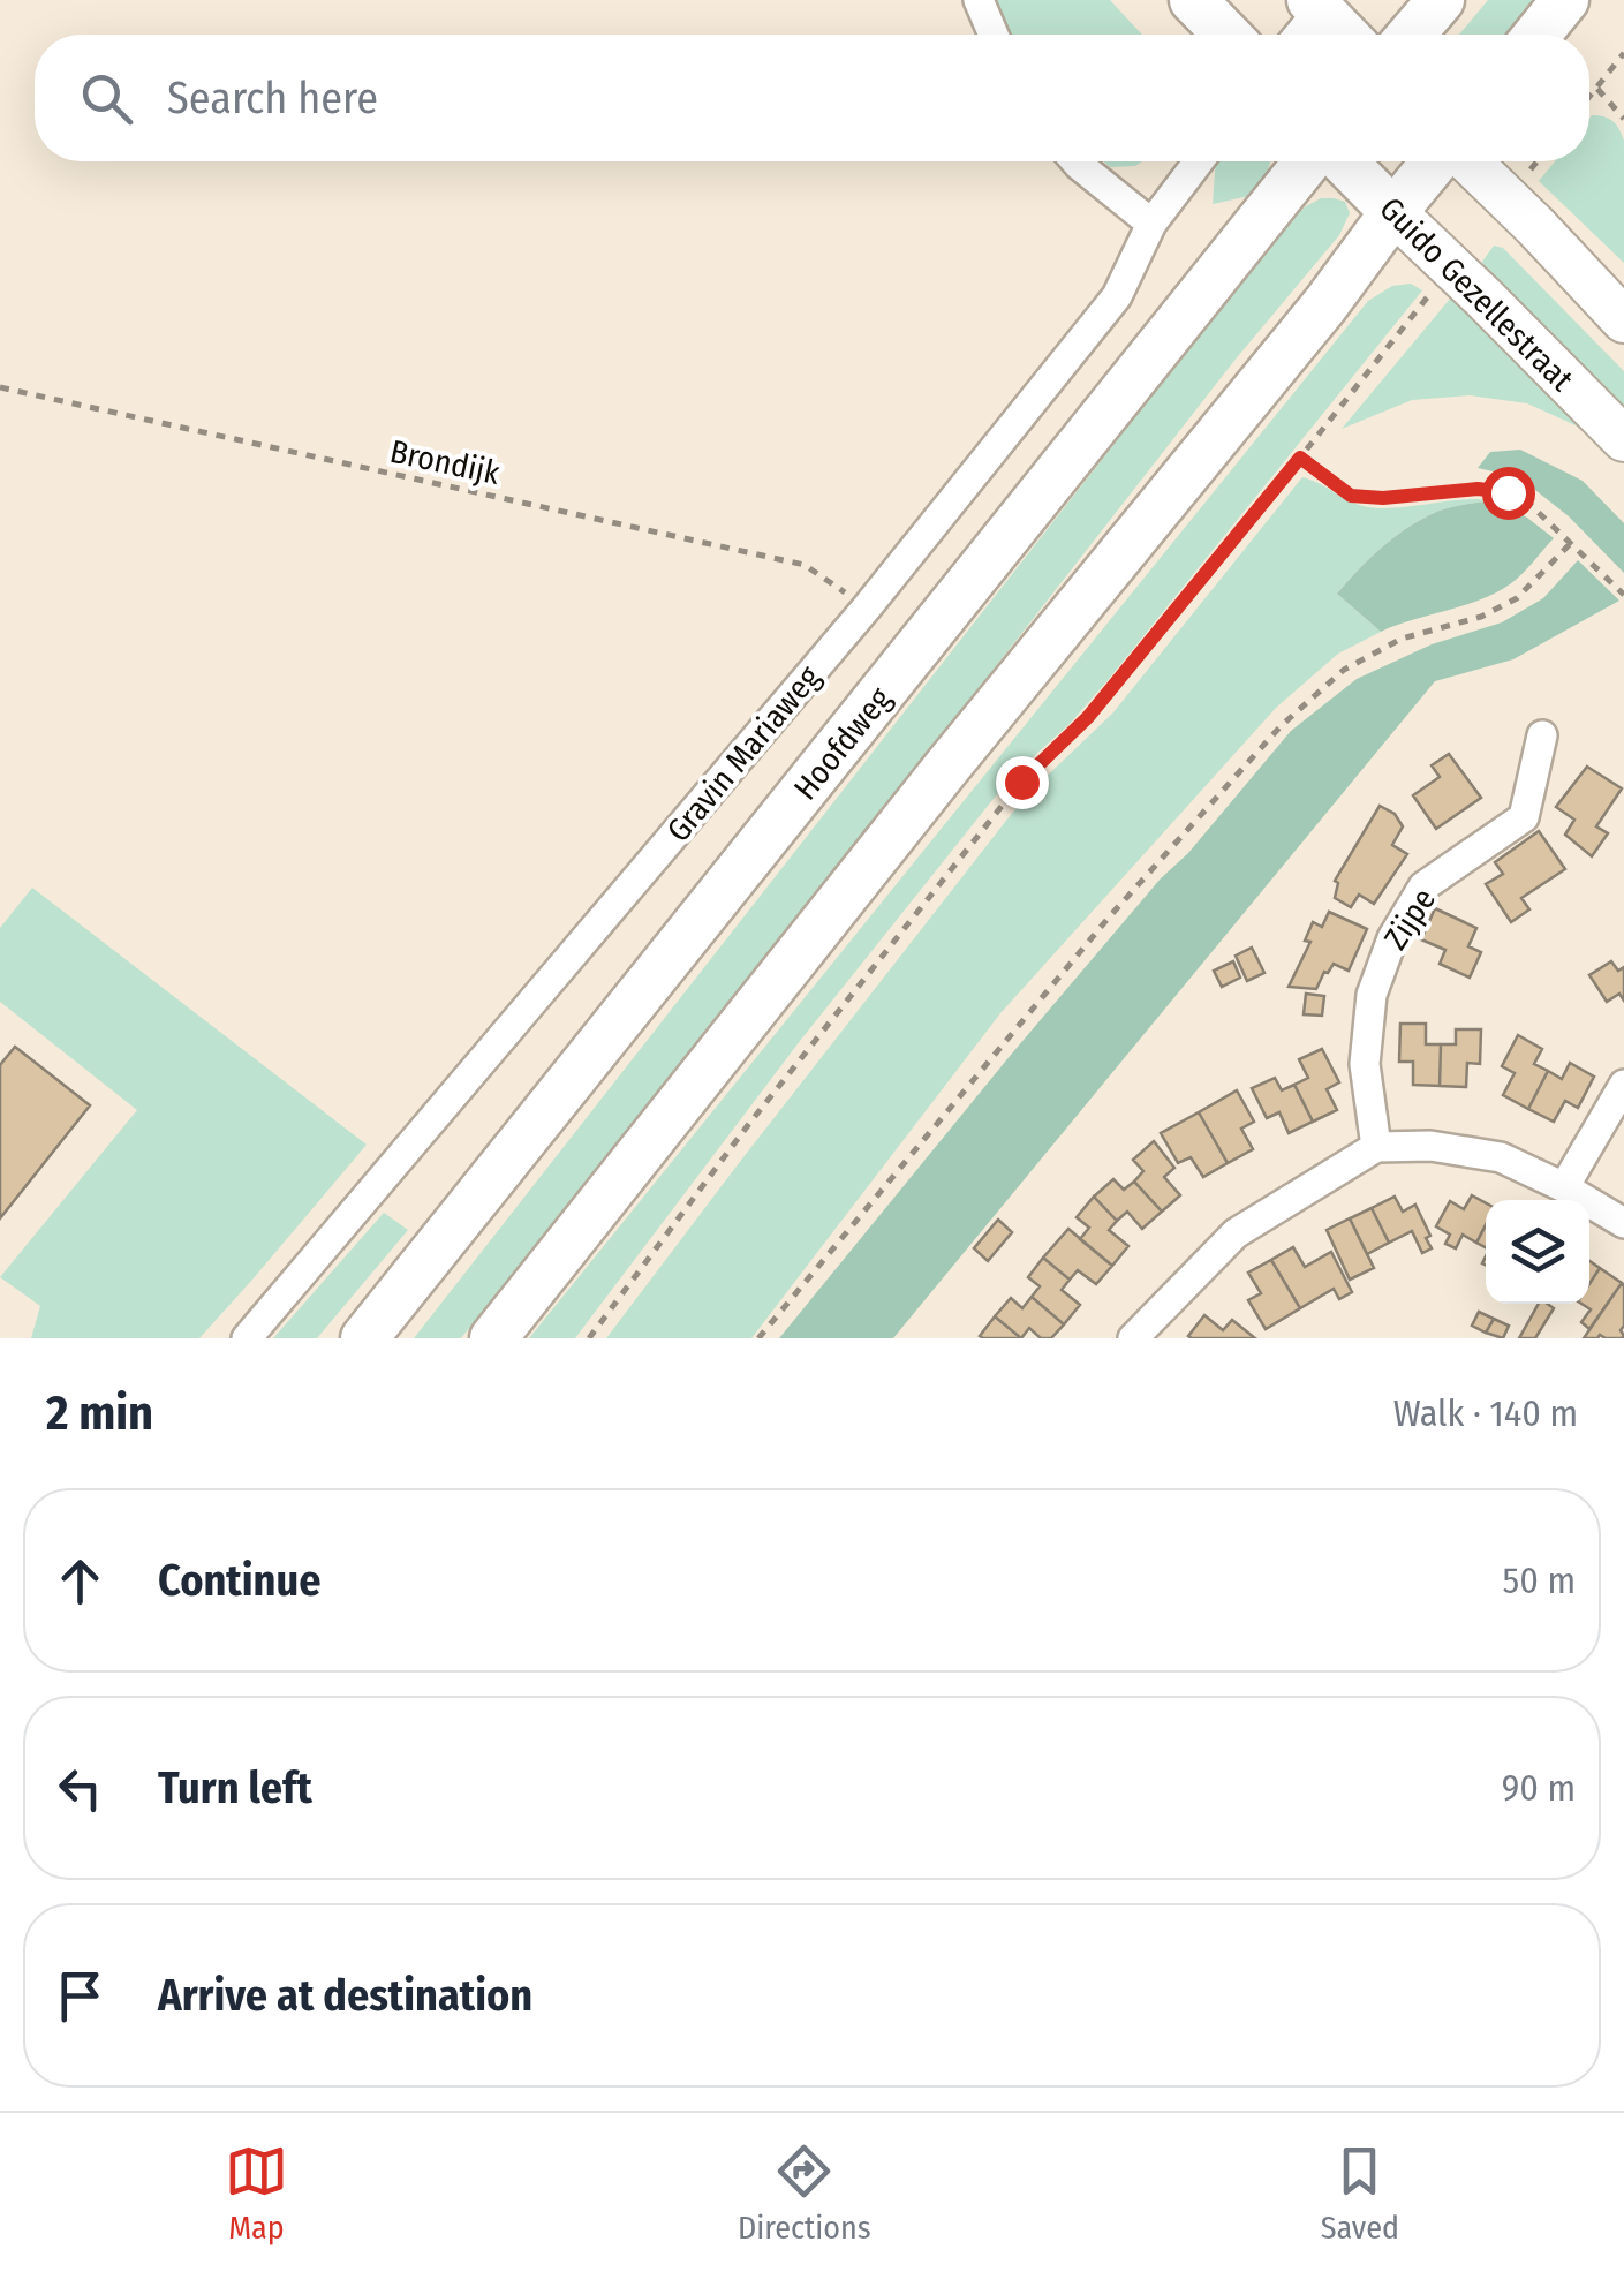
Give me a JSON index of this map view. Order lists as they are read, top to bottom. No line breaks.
{"streets":{"main road":["Guido Gezellestraat","Hoofdweg"],"street":["Gravin Mariaweg","Zijpe"],"path":["Brondijk"]},"crossings":[["Brondijk","Gravin Mariaweg"]],"page":{"search":"Search here","heading":["2 min","Walk · 140 m"],"list":[["Continue","50 m"],["Turn left","90 m"],"Arrive at destination"],"nav":["Map","Directions","Saved"]}}
